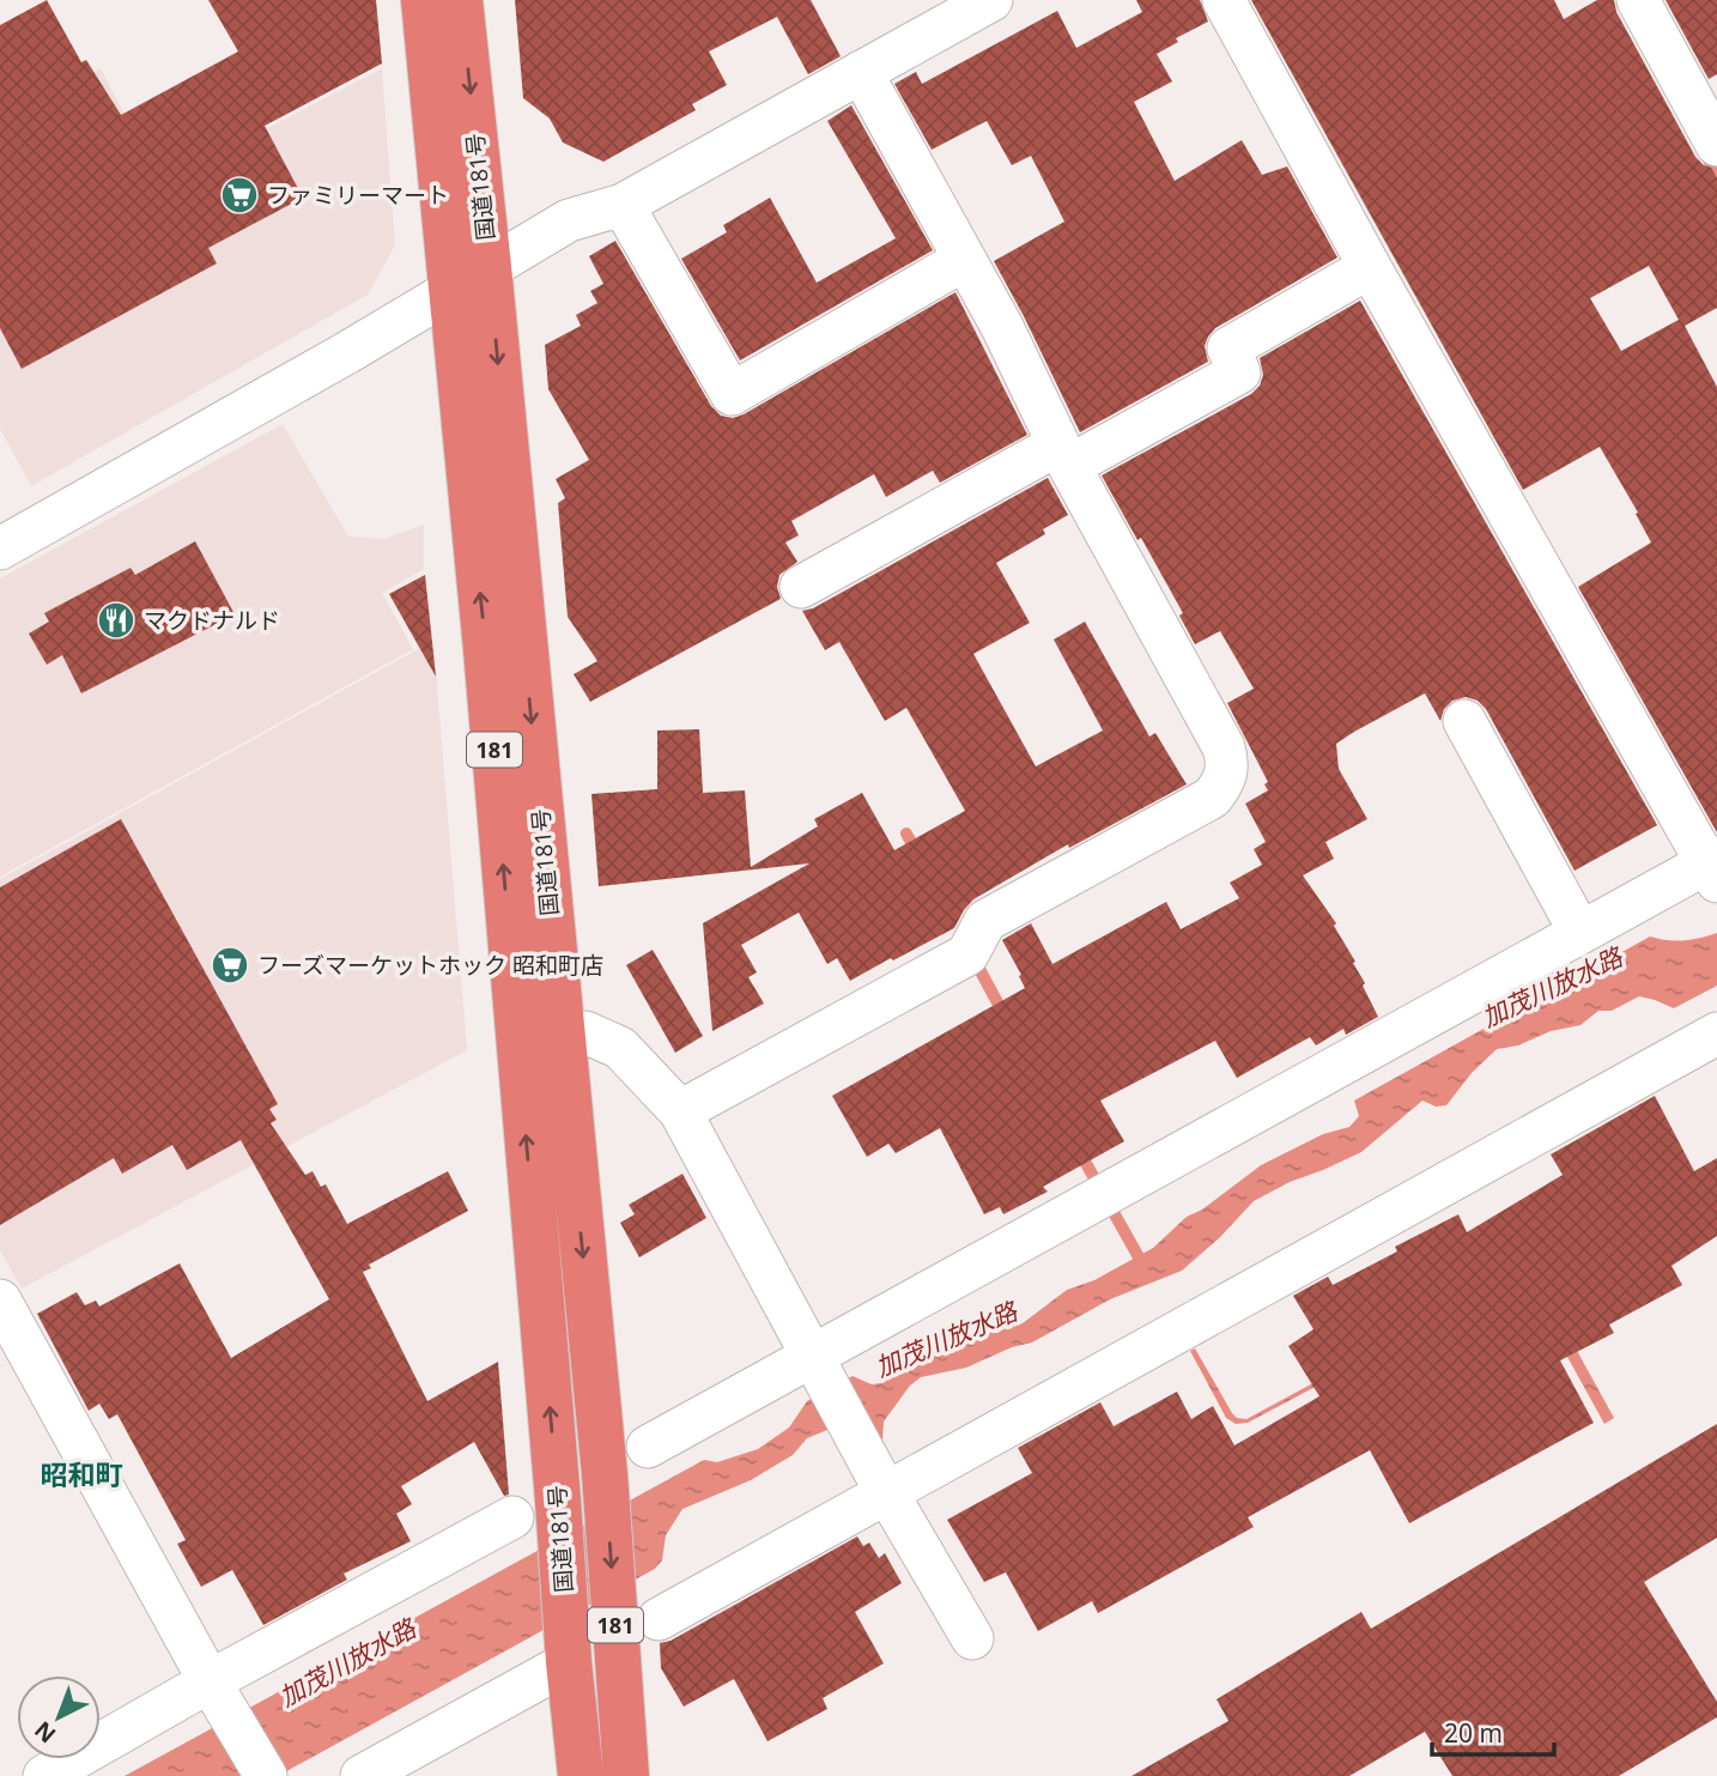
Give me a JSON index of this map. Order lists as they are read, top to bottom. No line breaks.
{"streets":{"highway":["国道181号","181"]},"districts":["昭和町"],"water":["加茂川放水路"],"places":{"supermarket":["ファミリーマート","フーズマーケットホック 昭和町店"],"restaurant":["マクドナルド"]},"scale_bar":"20 m","north":"bottom left"}
